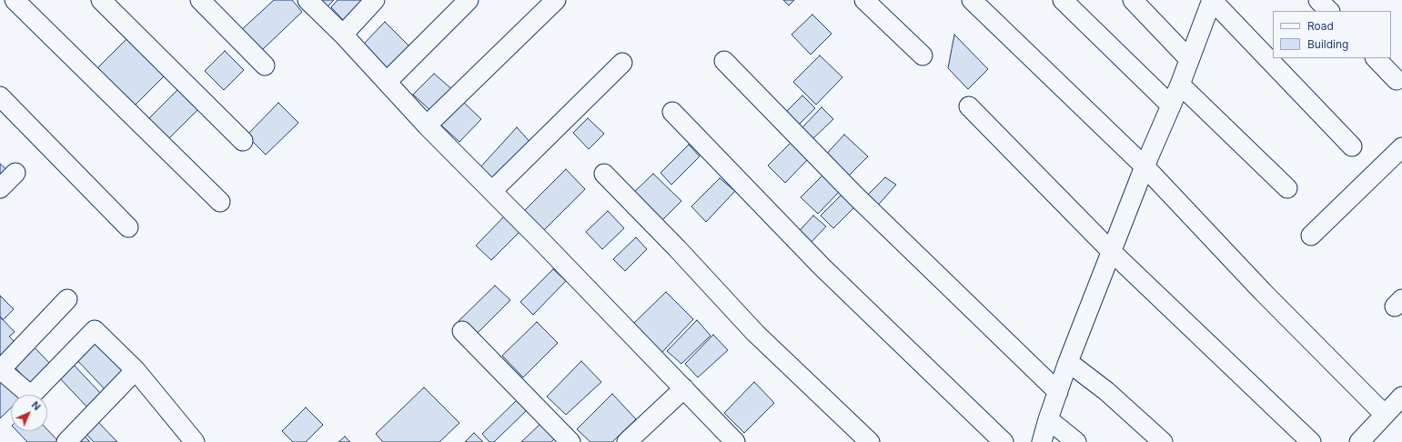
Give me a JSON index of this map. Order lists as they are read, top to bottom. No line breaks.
{"legend":["Road","Building"],"north":"top right"}
